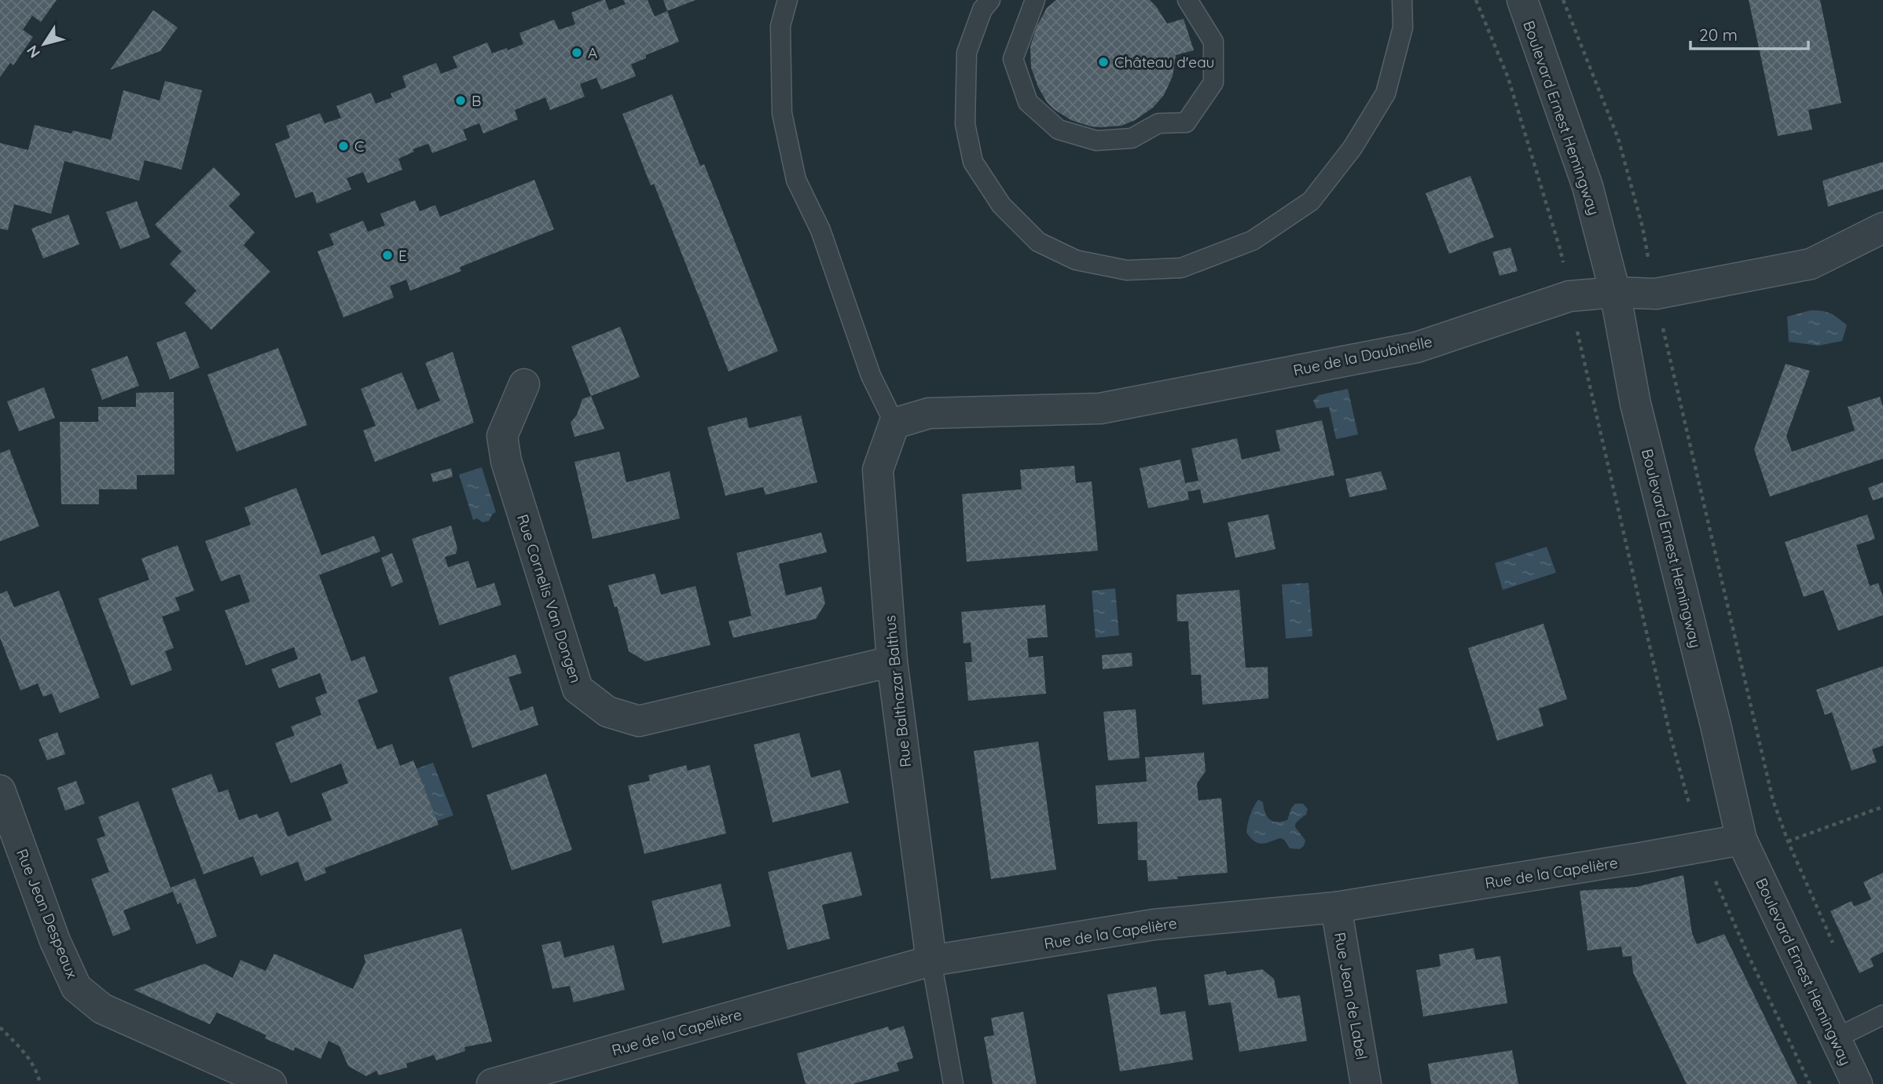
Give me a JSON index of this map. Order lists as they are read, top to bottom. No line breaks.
{"streets":{"street":["Boulevard Ernest Hemingway","Rue de la Daubinelle","Rue Cornelis Van Dongen","Rue Balthazar Balthus","Rue de la Capelière","Rue Jean Despeaux","Rue Jean de Label"]},"crossings":[["Boulevard Ernest Hemingway","Rue de la Daubinelle"],["Boulevard Ernest Hemingway","Rue de la Capelière"],["Rue de la Daubinelle","Rue Balthazar Balthus"],["Rue Cornelis Van Dongen","Rue Balthazar Balthus"],["Rue Balthazar Balthus","Rue de la Capelière"],["Rue de la Capelière","Rue Jean de Label"]],"places":["A","Château d'eau","B","C","E"],"scale_bar":"20 m","north":"bottom left"}
